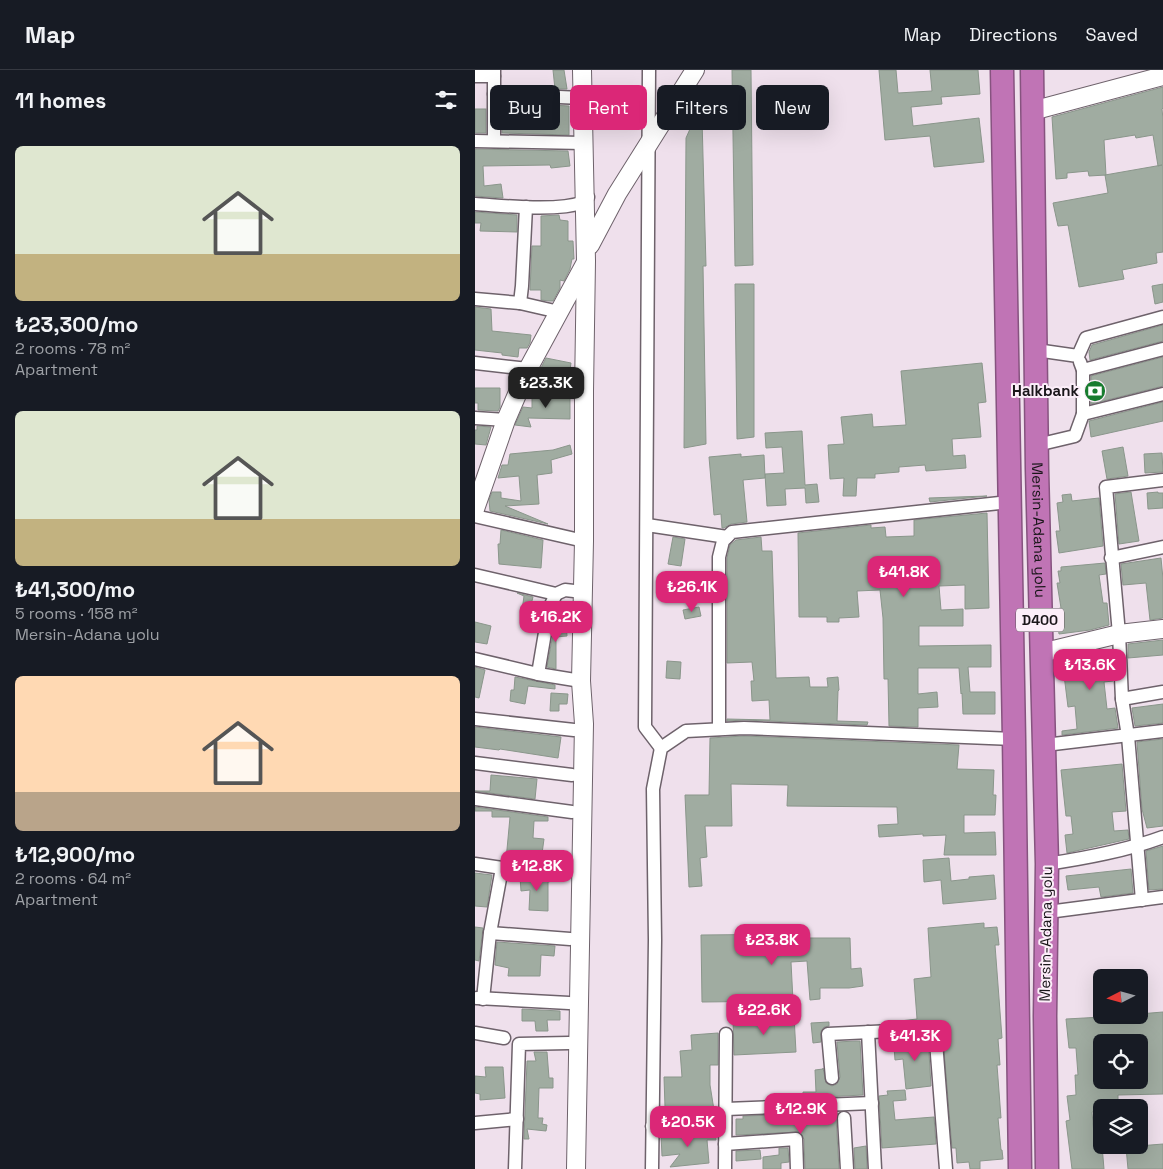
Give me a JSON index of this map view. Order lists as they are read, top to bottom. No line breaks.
{"streets":{"highway":["Mersin-Adana yolu","D400"]},"places":{"bank":["Halkbank"]},"north":"left","page":{"header":"Map","nav":["Map","Directions","Saved"],"heading":"11 homes","chip":["Buy","Rent","Filters","New"],"list":[{"name":"₺23,300/mo","note":"2 rooms · 78 m² · Apartment"},{"name":"₺41,300/mo","note":"5 rooms · 158 m² · Mersin-Adana yolu"},{"name":"₺12,900/mo","note":"2 rooms · 64 m² · Apartment"}],"price":["₺23.3K","₺41.8K","₺26.1K","₺16.2K","₺13.6K","₺12.8K","₺23.8K","₺22.6K","₺41.3K","₺12.9K","₺20.5K"]}}
